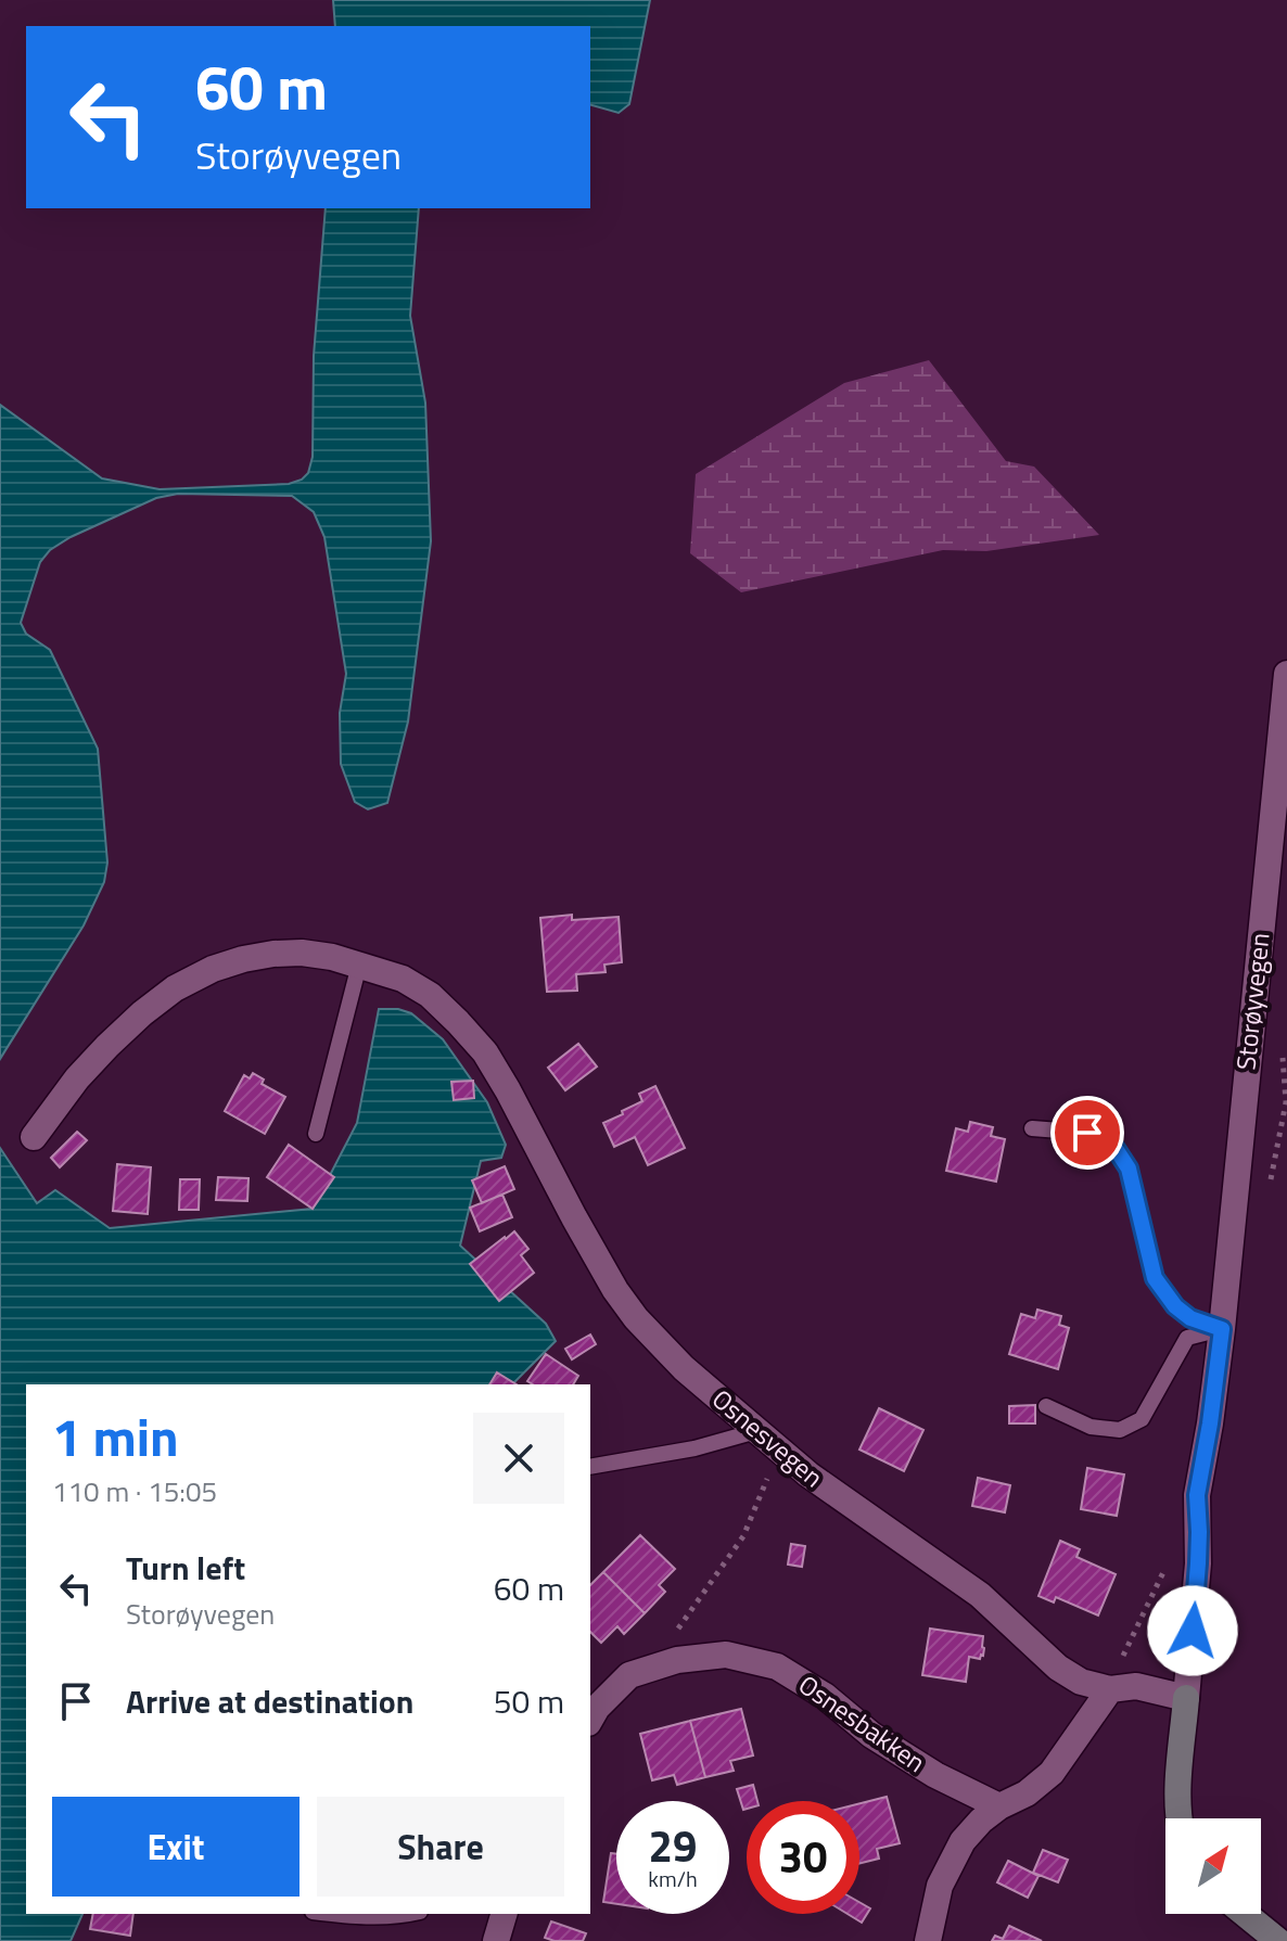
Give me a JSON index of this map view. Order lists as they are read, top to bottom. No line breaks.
{"streets":{"street":["Storøyvegen","Osnesvegen","Osnesbakken"]},"crossings":[["Storøyvegen","Osnesvegen"]],"north":"top right","page":{"turn":["60 m","Storøyvegen"],"heading":["1 min","110 m · 15:05"],"list":[{"name":"Turn left","note":"Storøyvegen","value":"60 m"},{"name":"Arrive at destination","value":"50 m"}],"buttons":["Exit","Share"],"speed":"29 km/h","limit":"30"}}
